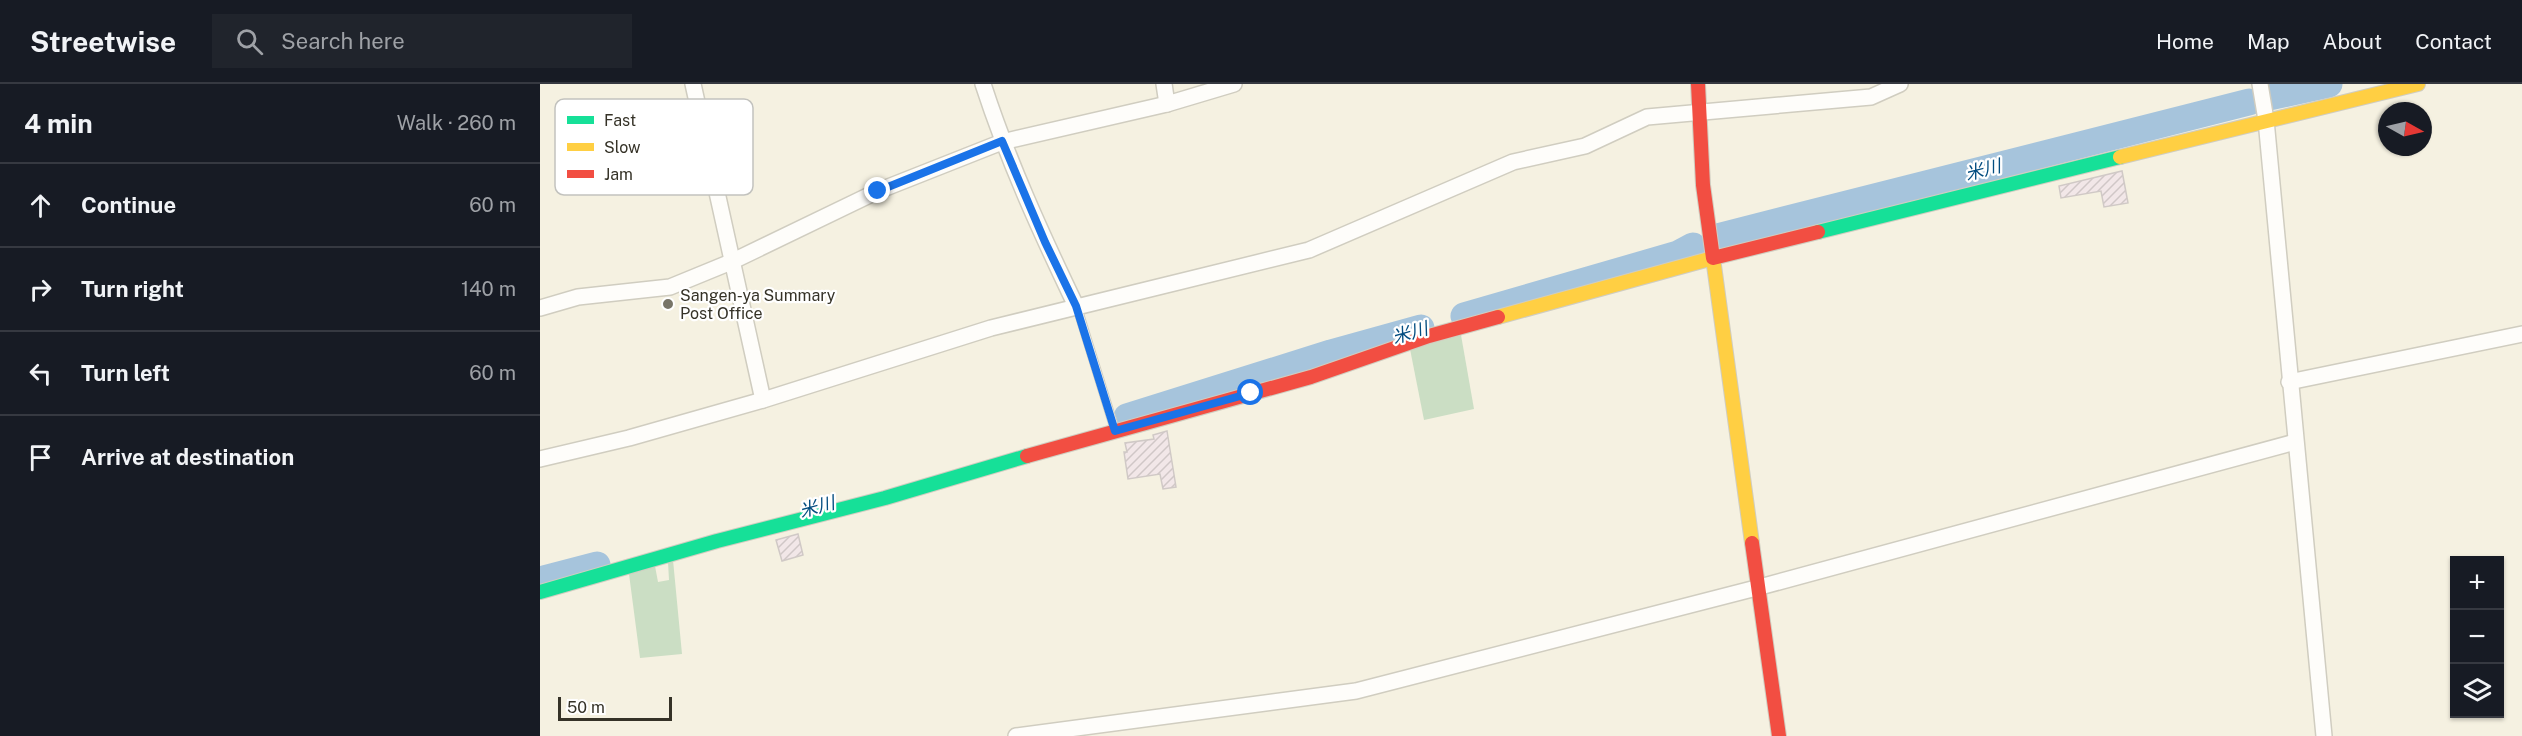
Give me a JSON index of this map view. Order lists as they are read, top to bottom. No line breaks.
{"water":["米川"],"places":["Sangen-ya Summary Post Office"],"legend":["Fast","Slow","Jam"],"scale_bar":"50 m","north":"right","page":{"header":"Streetwise","search":"Search here","nav":["Home","Map","About","Contact"],"heading":["4 min","Walk · 260 m"],"list":[["Continue","60 m"],["Turn right","140 m"],["Turn left","60 m"],"Arrive at destination"],"map_buttons":["+","−"],"scale":"50 m"}}
